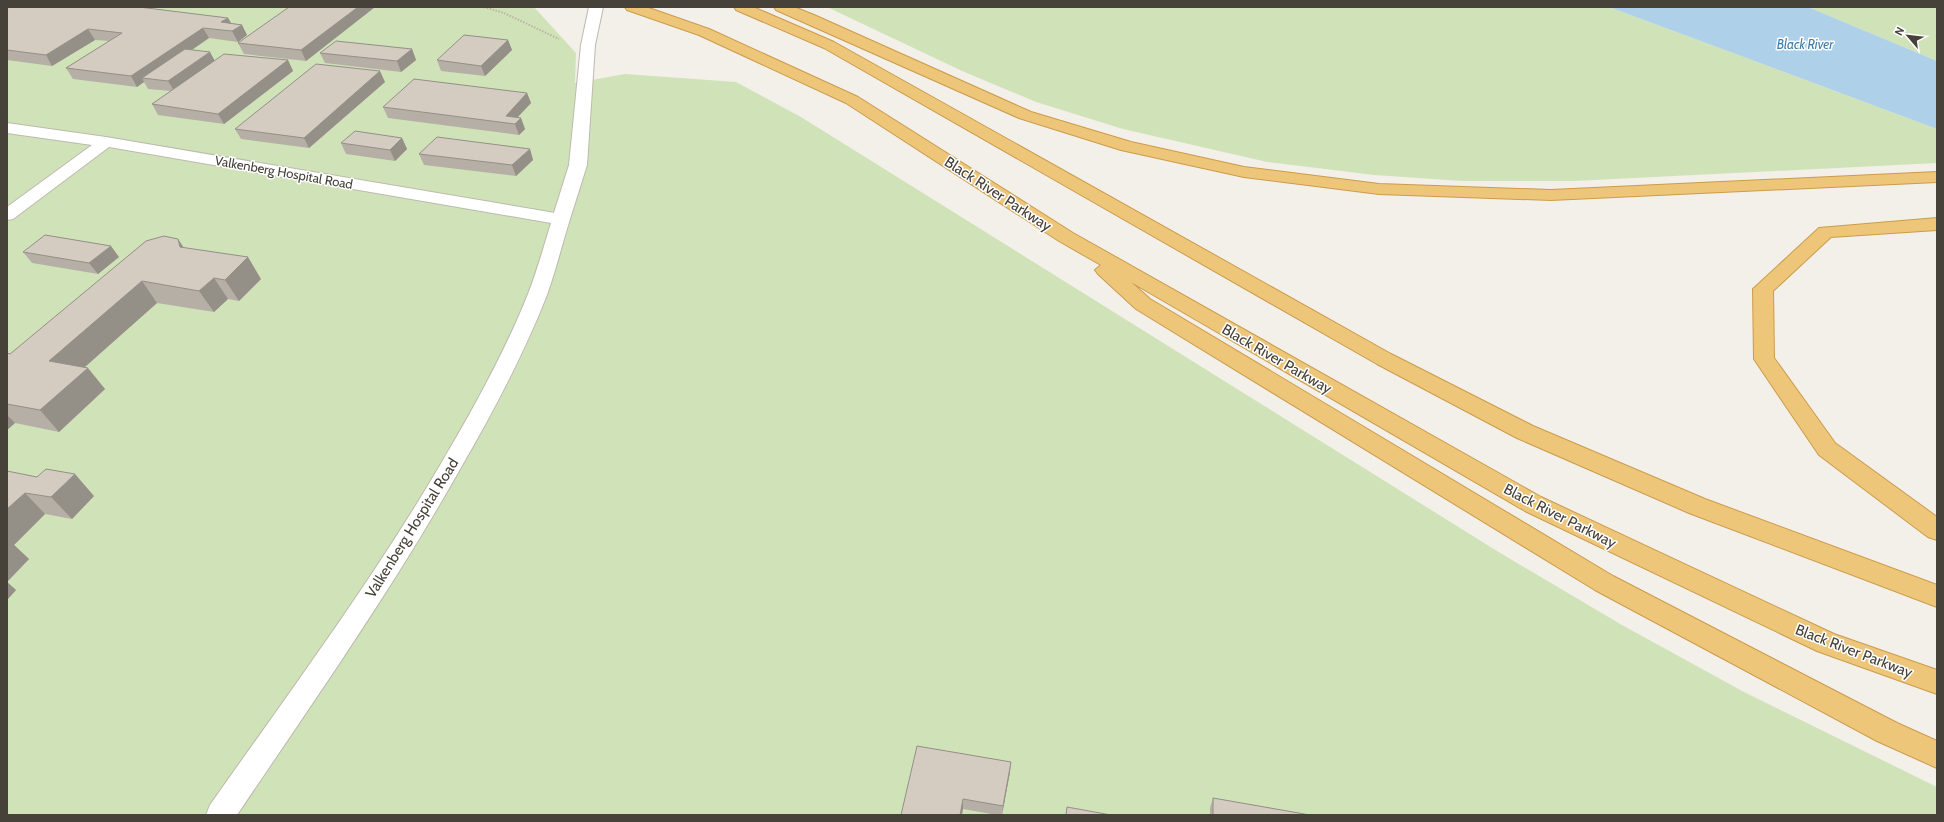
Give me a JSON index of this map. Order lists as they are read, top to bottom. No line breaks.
{"streets":{"highway":["Black River Parkway"],"street":["Valkenberg Hospital Road"]},"water":["Black River"],"north":"top left"}
